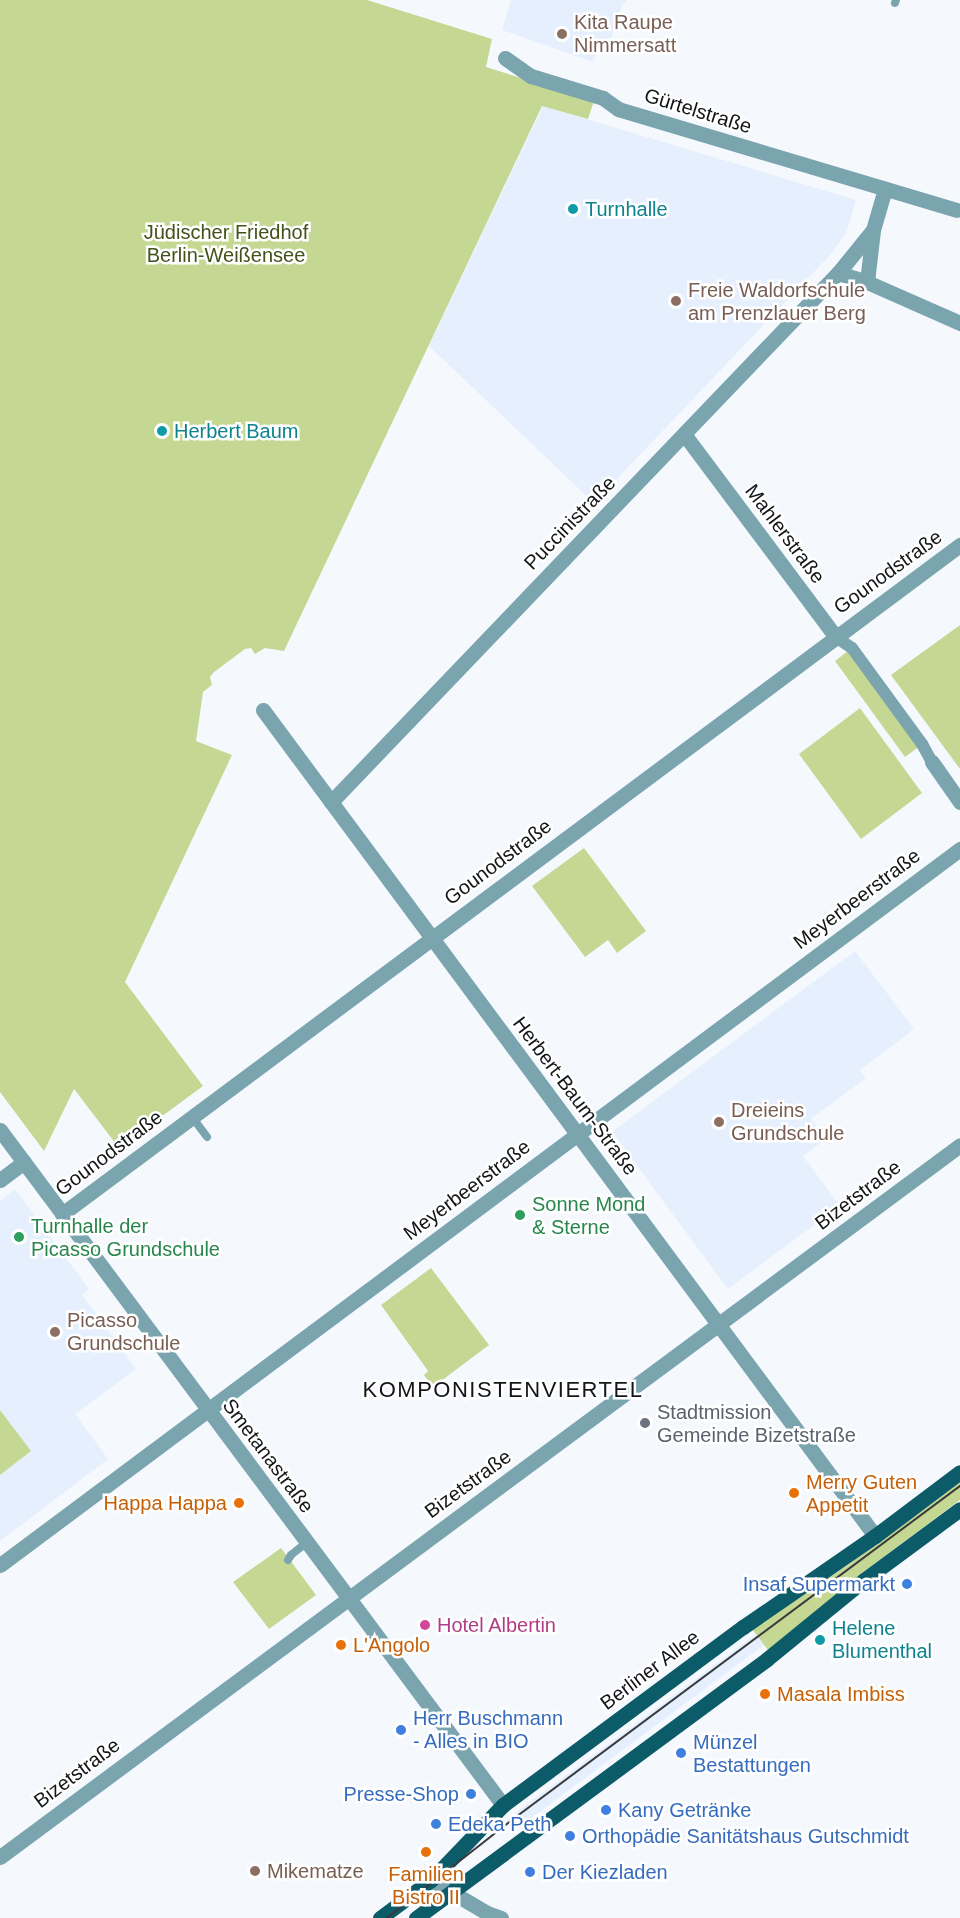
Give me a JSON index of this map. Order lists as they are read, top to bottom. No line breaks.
{"streets":{"main road":["Berliner Allee"],"street":["Gürtelstraße","Puccinistraße","Mahlerstraße","Gounodstraße","Meyerbeerstraße","Herbert-Baum-Straße","Bizetstraße","Smetanastraße"]},"crossings":[["Puccinistraße","Mahlerstraße"],["Puccinistraße","Herbert-Baum-Straße"],["Mahlerstraße","Gounodstraße"],["Gounodstraße","Herbert-Baum-Straße"],["Gounodstraße","Smetanastraße"],["Meyerbeerstraße","Herbert-Baum-Straße"],["Meyerbeerstraße","Smetanastraße"],["Herbert-Baum-Straße","Bizetstraße"],["Herbert-Baum-Straße","Berliner Allee"],["Bizetstraße","Smetanastraße"],["Smetanastraße","Berliner Allee"]],"districts":["KOMPONISTENVIERTEL"],"parks":["Jüdischer Friedhof Berlin-Weißensee"],"places":["Kita Raupe Nimmersatt","Turnhalle","Freie Waldorfschule am Prenzlauer Berg","Herbert Baum","Dreieins Grundschule","Sonne Mond & Sterne","Turnhalle der Picasso Grundschule","Picasso Grundschule","Stadtmission Gemeinde Bizetstraße","Merry Guten Appetit","Happa Happa","Insaf Supermarkt","Hotel Albertin","Helene Blumenthal","L'Angolo","Masala Imbiss","Herr Buschmann - Alles in BIO","Münzel Bestattungen","Presse-Shop","Kany Getränke","Edeka Peth","Orthopädie Sanitätshaus Gutschmidt","Familien Bistro II","Mikematze","Der Kiezladen"]}
